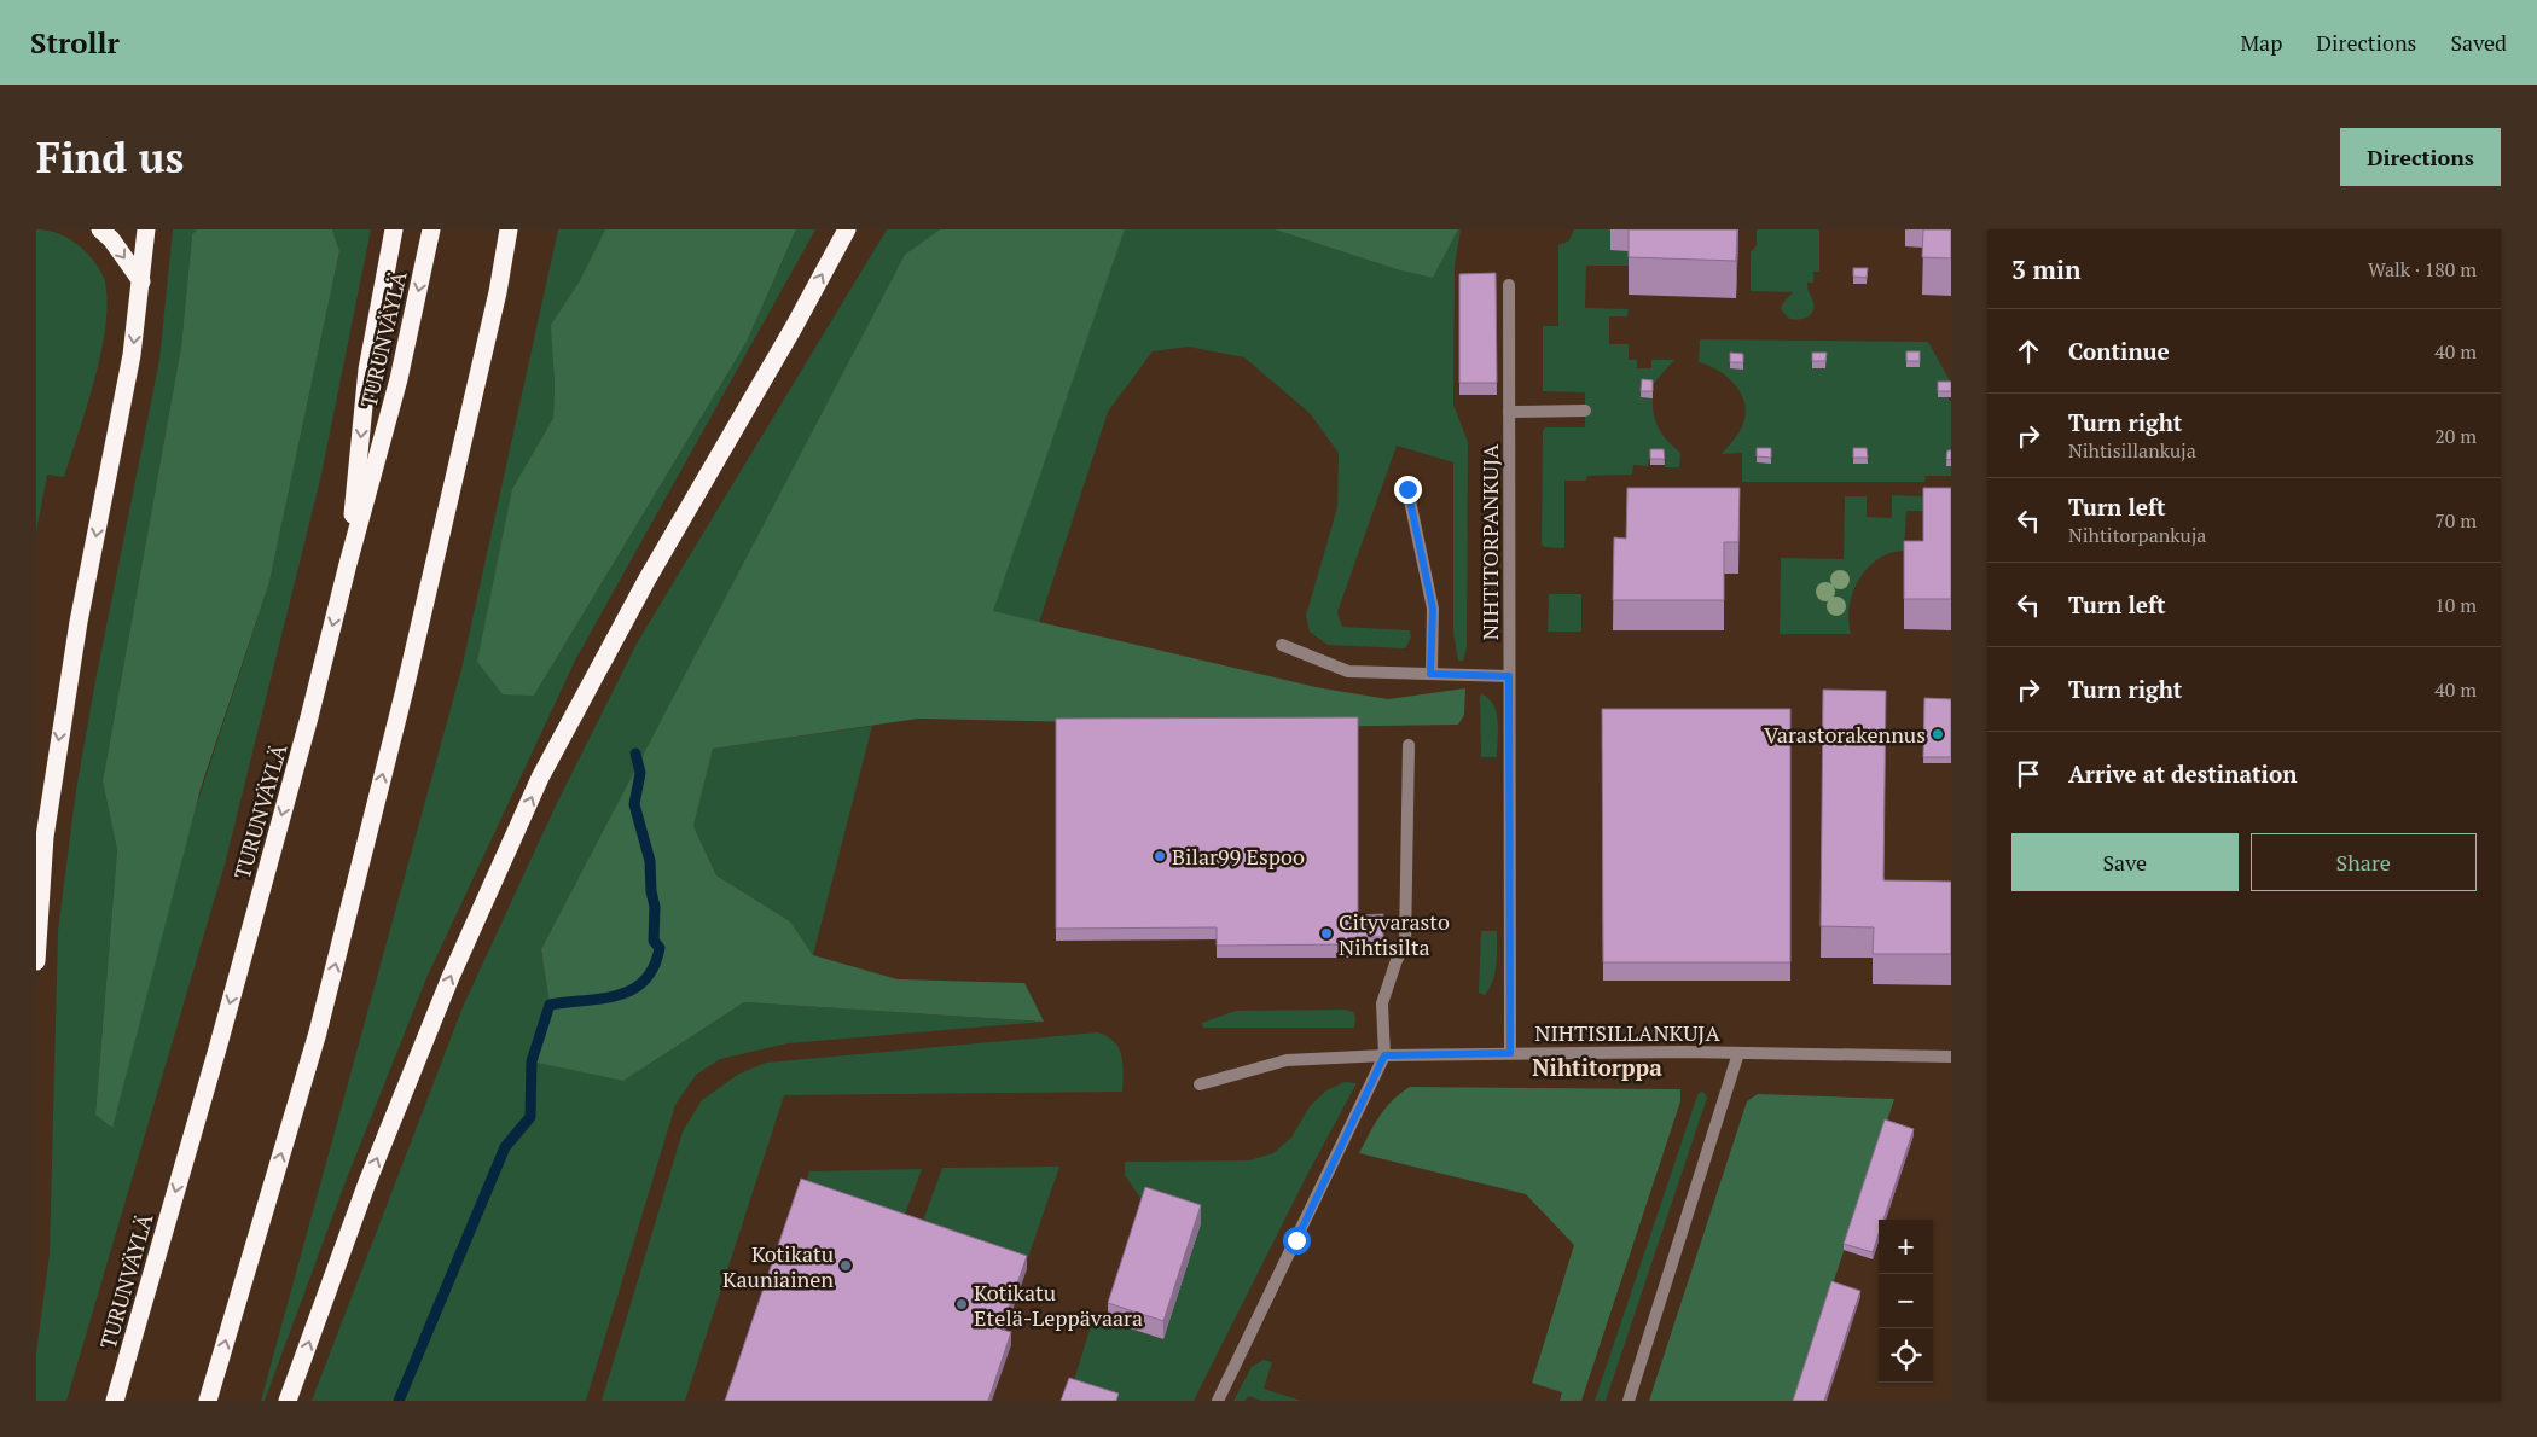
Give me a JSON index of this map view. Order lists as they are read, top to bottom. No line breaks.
{"streets":{"highway":["TURUNVÄYLÄ"],"street":["NIHTITORPANKUJA","NIHTISILLANKUJA"]},"crossings":[["NIHTITORPANKUJA","NIHTISILLANKUJA"]],"districts":["Nihtitorppa"],"places":["Varastorakennus","Bilar99 Espoo","Cityvarasto Nihtisilta","Kotikatu Kauniainen","Kotikatu Etelä-Leppävaara"],"page":{"header":"Strollr","nav":["Map","Directions","Saved"],"buttons":["Directions",["Save","Share"]],"title":"Find us","heading":["3 min","Walk · 180 m"],"list":[["Continue","40 m"],["Turn right","Nihtisillankuja","20 m"],["Turn left","Nihtitorpankuja","70 m"],["Turn left","10 m"],["Turn right","40 m"],"Arrive at destination"],"map_buttons":["+","−"]}}
